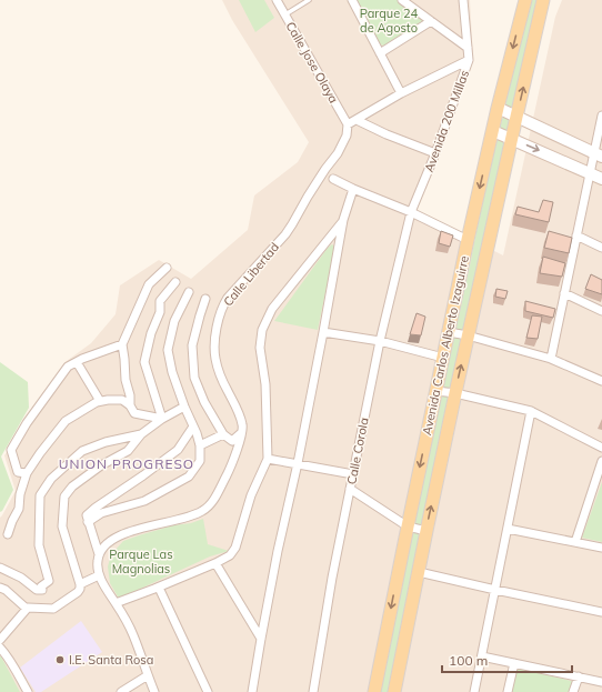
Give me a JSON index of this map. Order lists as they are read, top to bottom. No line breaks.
{"streets":{"main road":["Avenida Carlos Alberto Izaguirre"],"street":["Calle Jose Olaya","Avenida 200 Millas","Calle Libertad","Calle Corola"]},"crossings":[["Calle Jose Olaya","Calle Libertad"],["Avenida 200 Millas","Calle Corola"]],"districts":["UNION PROGRESO"],"parks":["Parque 24 de Agosto","Parque Las Magnolias"],"places":["I.E. Santa Rosa"],"scale_bar":"100 m"}
